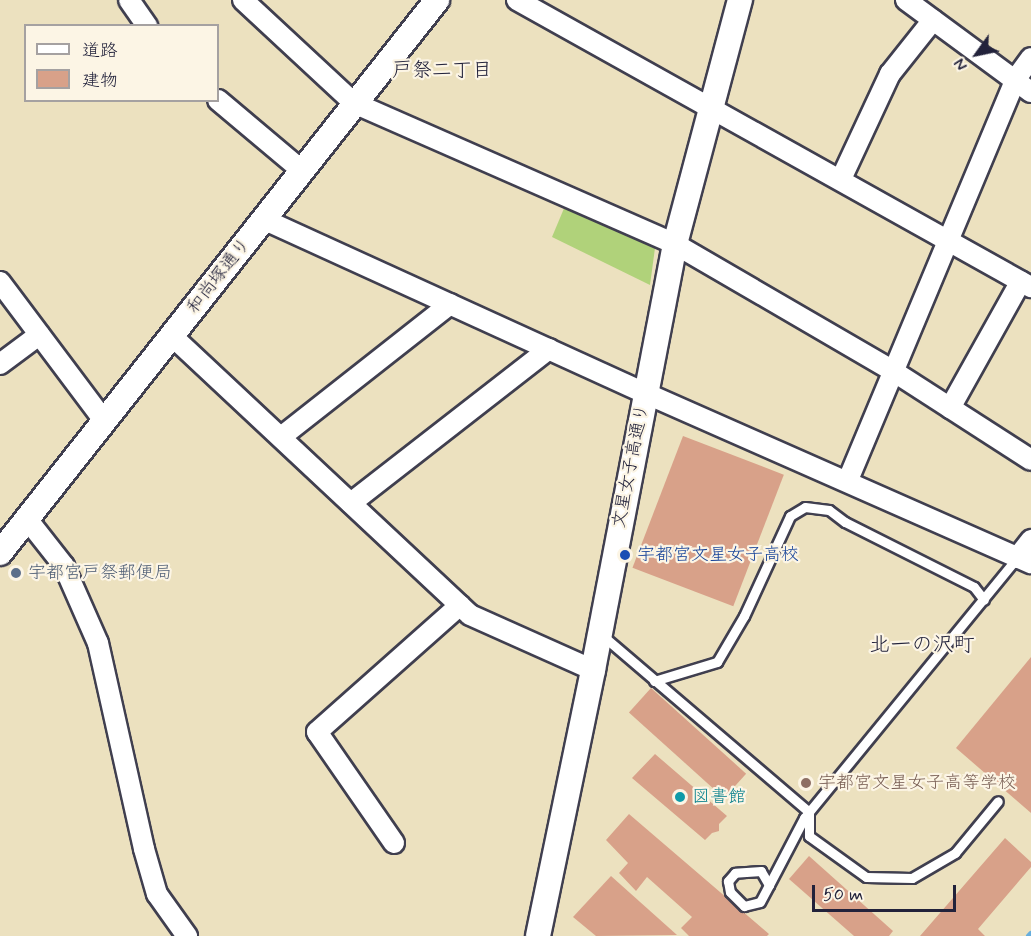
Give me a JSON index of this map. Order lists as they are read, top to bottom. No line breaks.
{"streets":{"street":["和尚塚通り","文星女子高通り"]},"districts":["戸祭二丁目","北一の沢町"],"places":["宇都宮文星女子高校","宇都宮戸祭郵便局","宇都宮文星女子高等学校","図書館"],"legend":["道路","建物"],"scale_bar":"50 m","north":"bottom left"}
